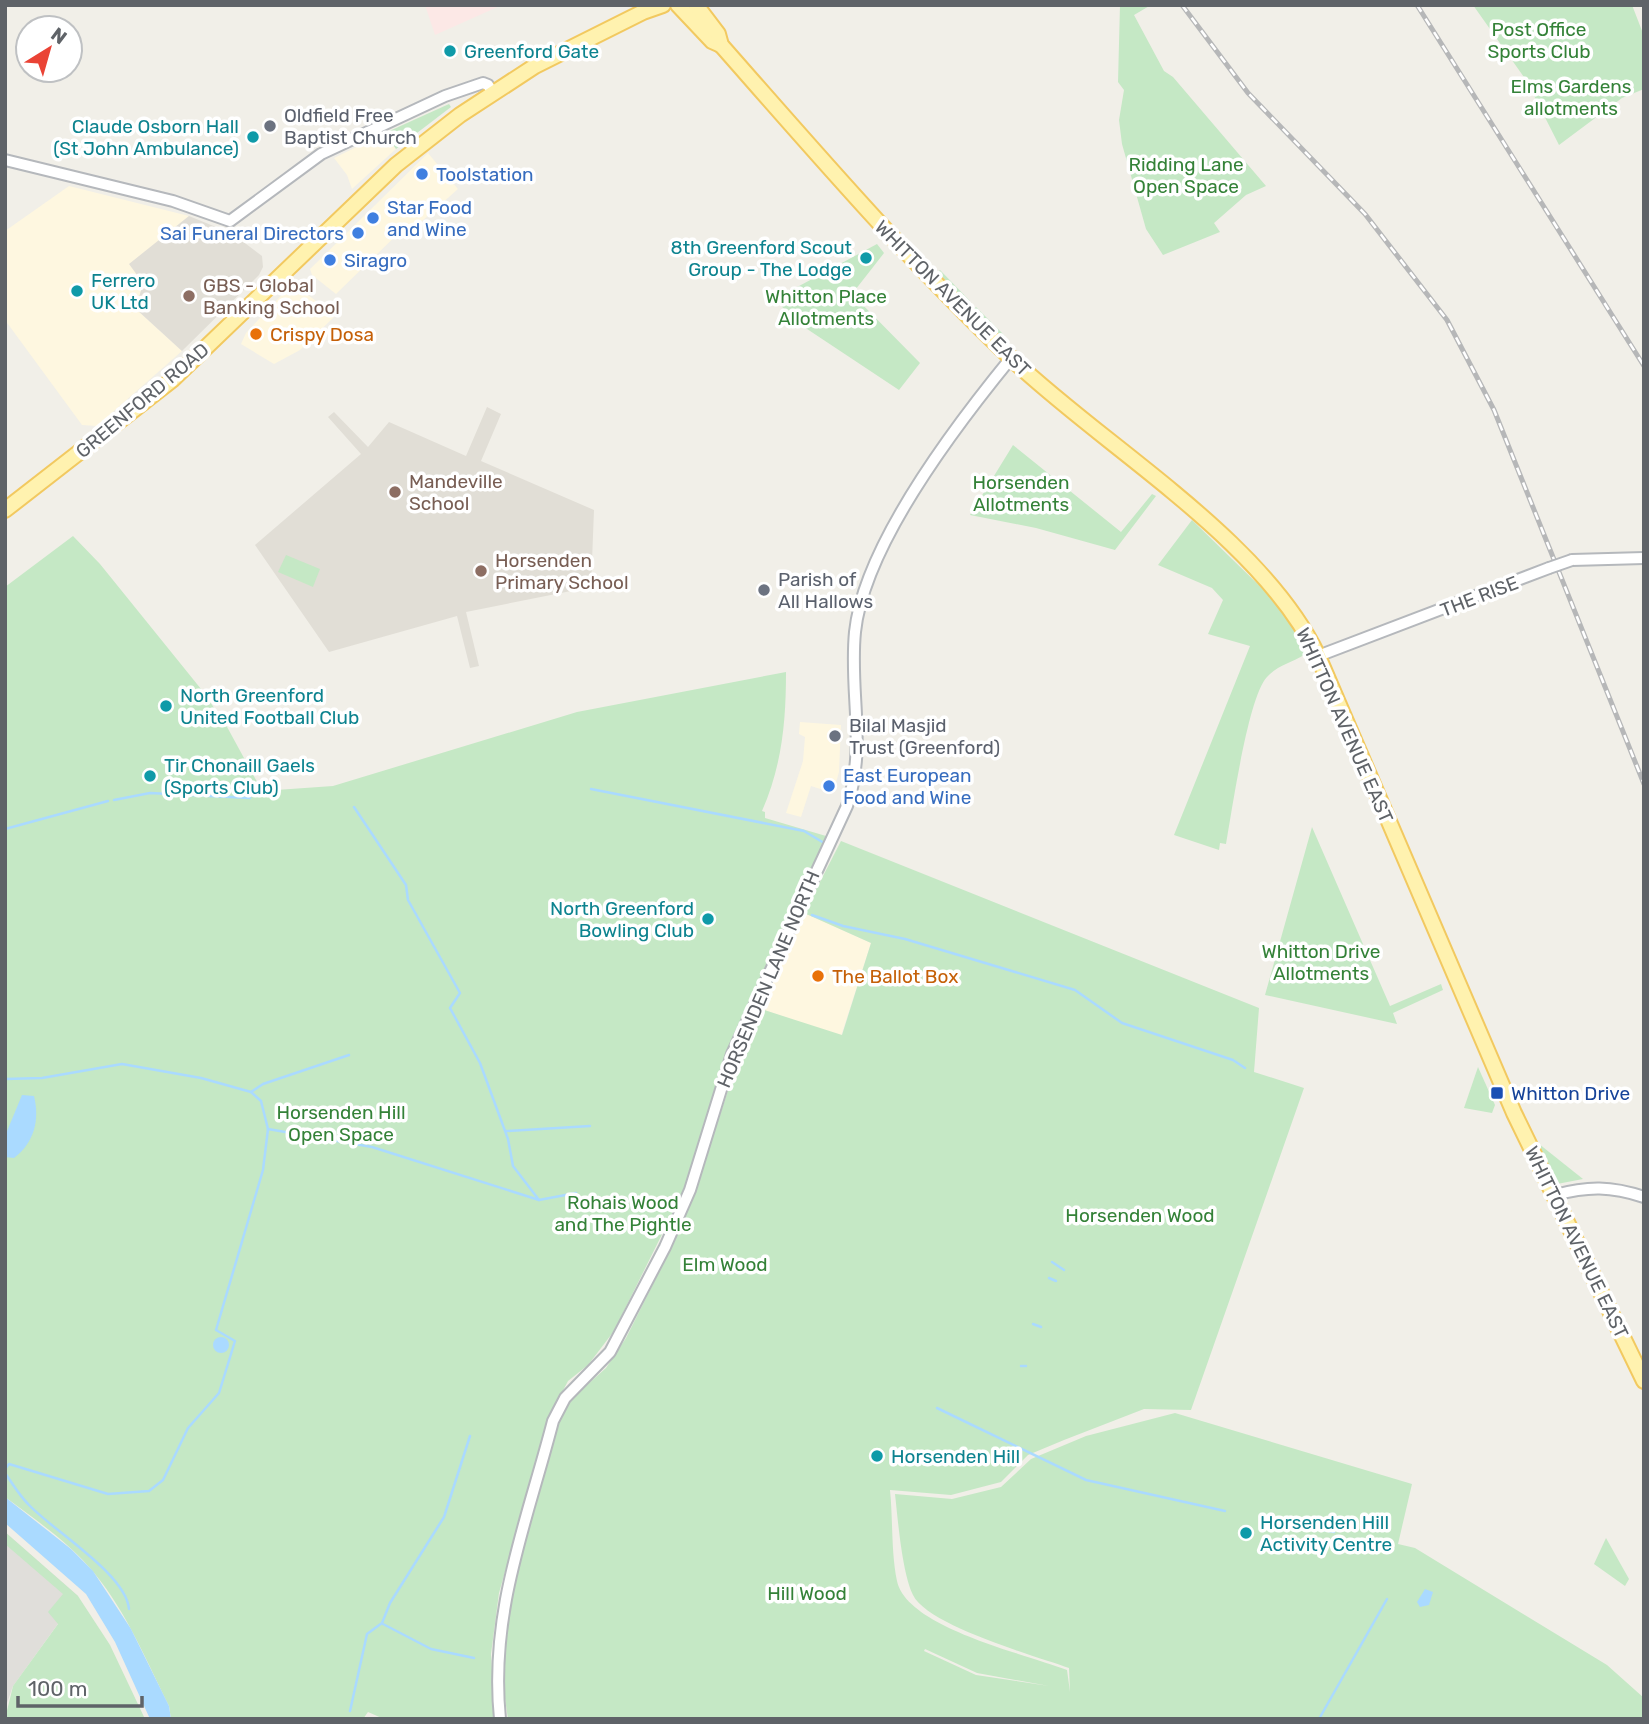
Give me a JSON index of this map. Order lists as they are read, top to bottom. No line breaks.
{"streets":{"main road":["WHITTON AVENUE EAST","GREENFORD ROAD"],"street":["THE RISE","HORSENDEN LANE NORTH"]},"crossings":[["WHITTON AVENUE EAST","THE RISE"],["WHITTON AVENUE EAST","HORSENDEN LANE NORTH"]],"parks":["Post Office Sports Club","Elms Gardens allotments","Ridding Lane Open Space","Whitton Place Allotments","Horsenden Allotments","Whitton Drive Allotments","Horsenden Hill Open Space","Rohais Wood and The Pightle","Horsenden Wood","Elm Wood","Hill Wood"],"places":{"other":["Greenford Gate","Oldfield Free Baptist Church","Claude Osborn Hall (St John Ambulance)","Toolstation","Star Food and Wine","Sai Funeral Directors","8th Greenford Scout Group - The Lodge","Siragro","Ferrero UK Ltd","GBS - Global Banking School","Crispy Dosa","Mandeville School","Horsenden Primary School","Parish of All Hallows","North Greenford United Football Club","Bilal Masjid Trust (Greenford)","Tir Chonaill Gaels (Sports Club)","East European Food and Wine","North Greenford Bowling Club","The Ballot Box","Horsenden Hill","Horsenden Hill Activity Centre"],"transit":["Whitton Drive"]},"scale_bar":"100 m","north":"top right"}
